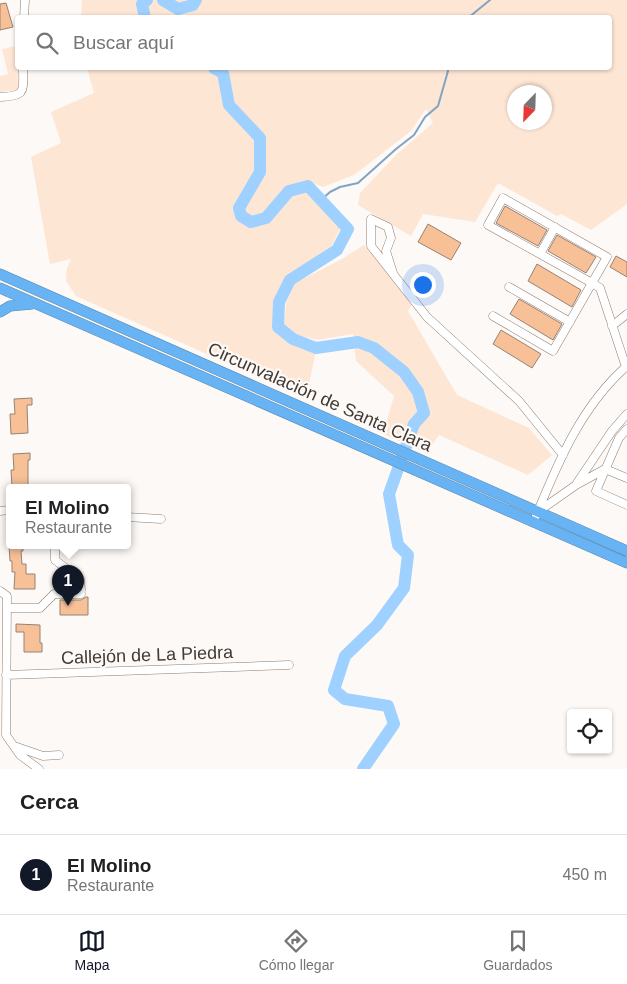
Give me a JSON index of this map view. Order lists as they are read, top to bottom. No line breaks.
{"streets":{"highway":["Circunvalación de Santa Clara"],"street":["Callejón de La Piedra"]},"north":"bottom left","page":{"search":"Buscar aquí","popup":["El Molino","Restaurante"],"pins":"1","heading":"Cerca","list":[{"mark":"1","name":"El Molino","note":"Restaurante","value":"450 m"}],"nav":["Mapa","Cómo llegar","Guardados"]}}
